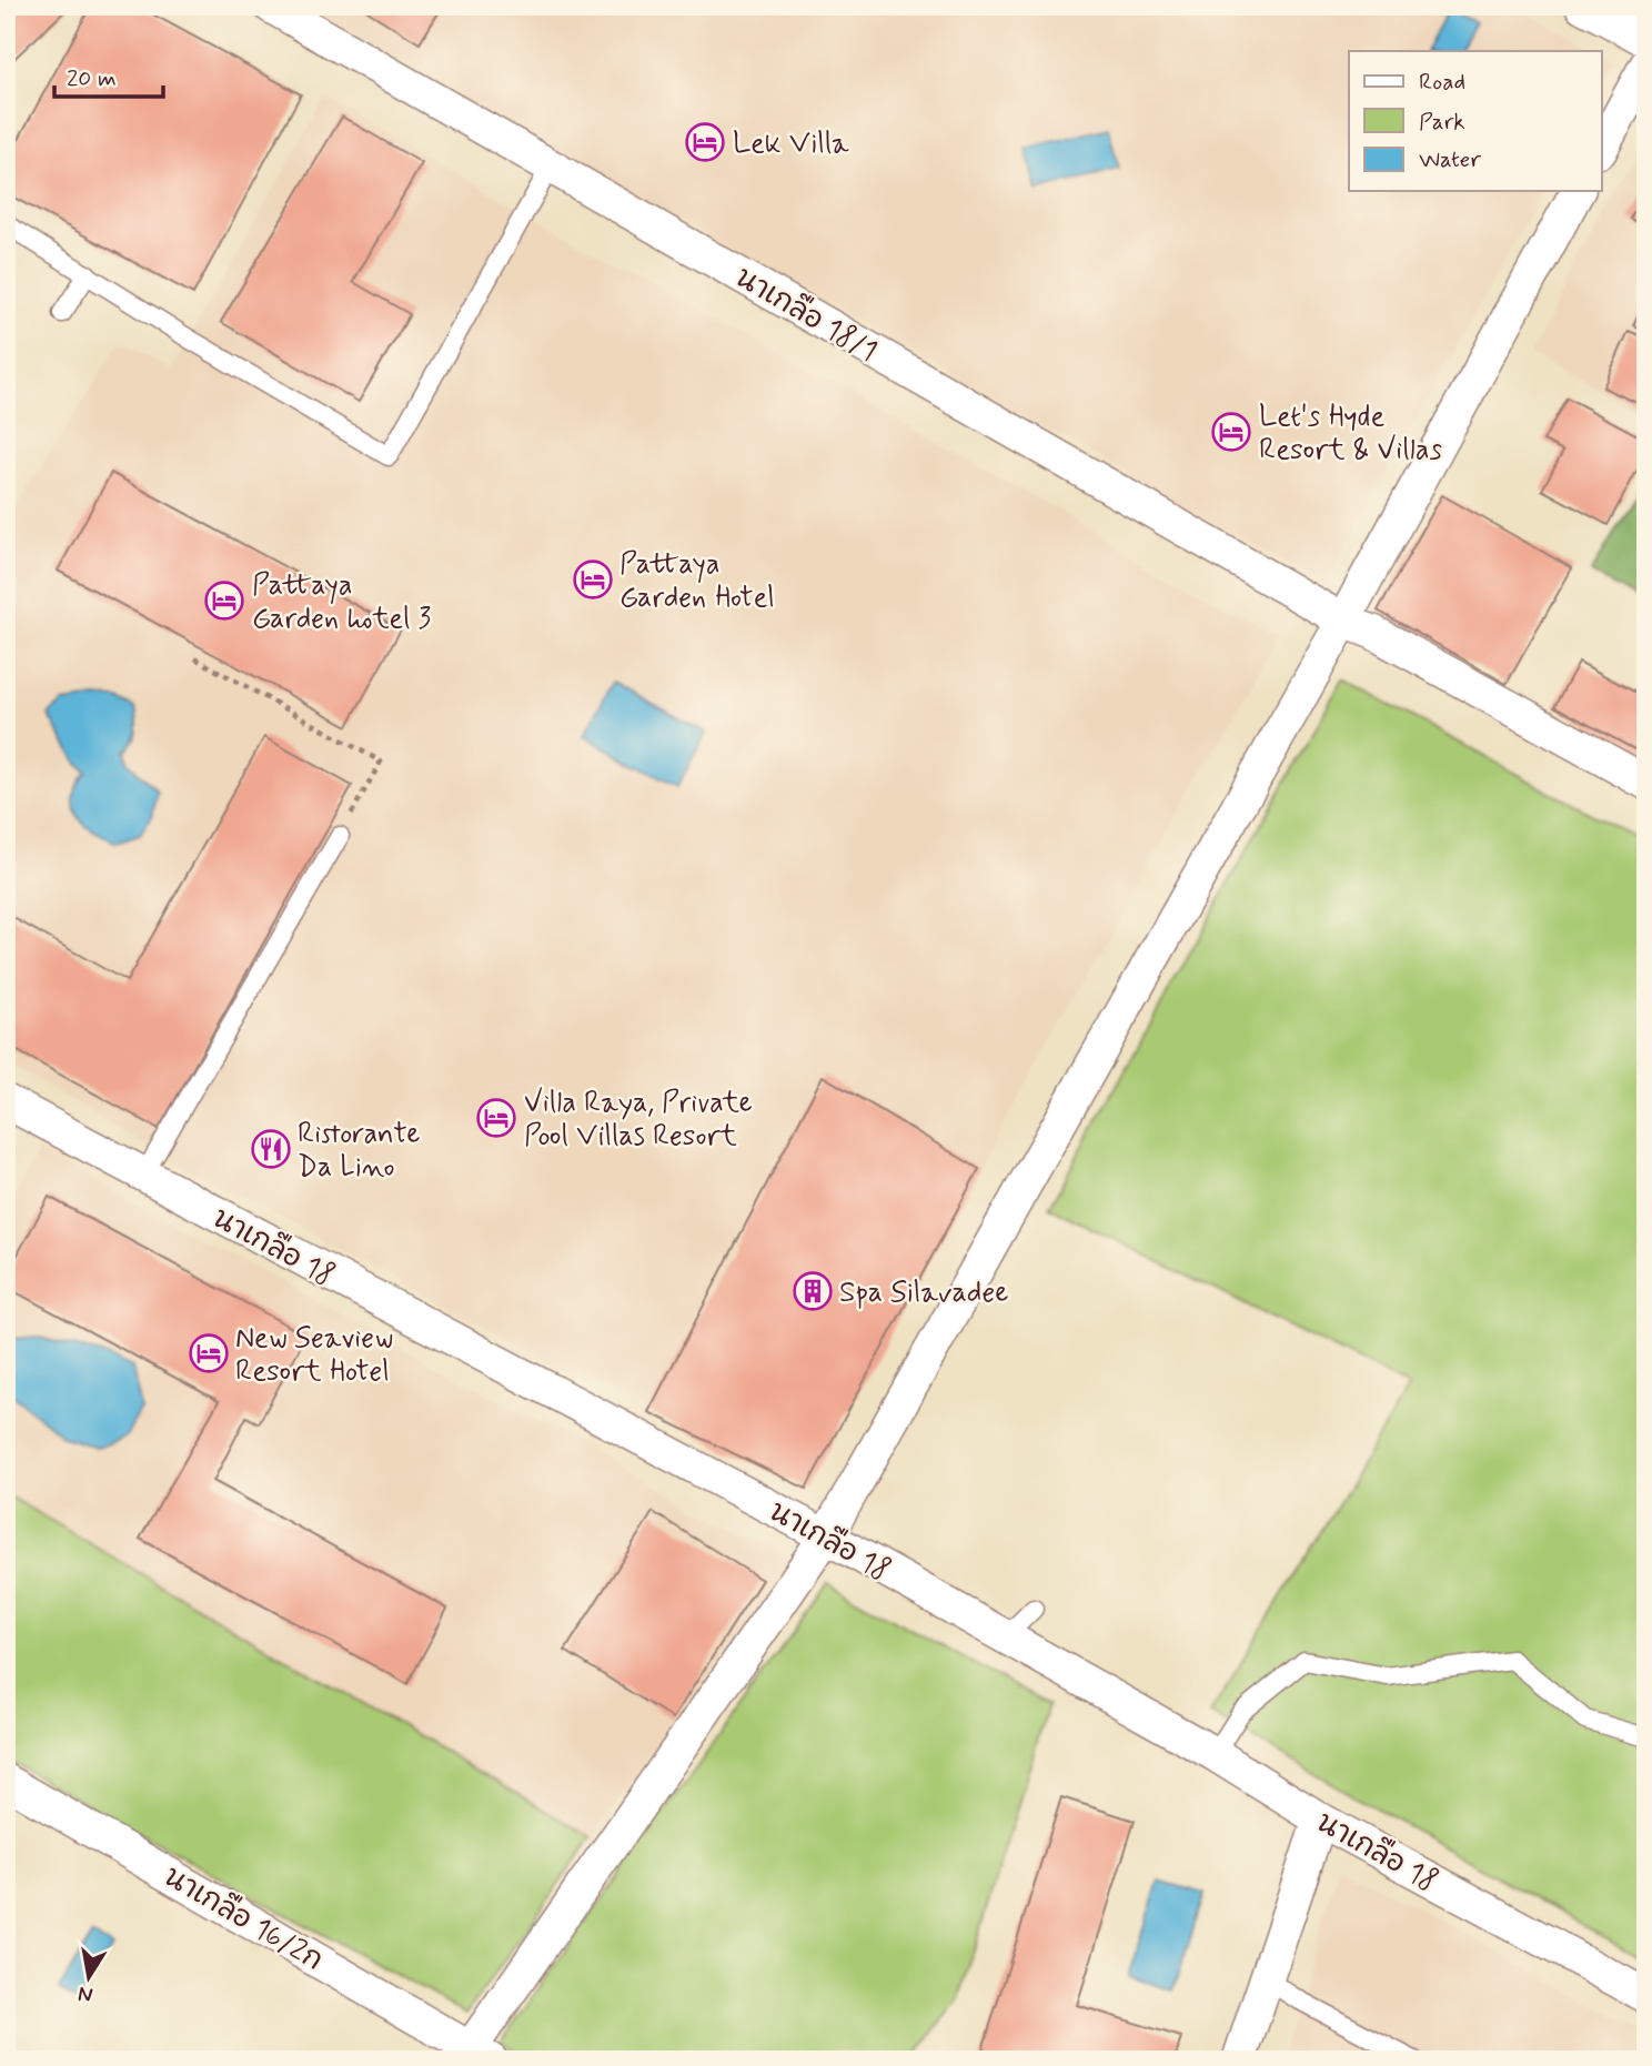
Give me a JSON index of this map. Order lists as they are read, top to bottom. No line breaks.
{"streets":{"street":["นาเกลือ 18/1","นาเกลือ 18","นาเกลือ 16/2ก"]},"places":{"hotel":["Lek Villa","Let's Hyde Resort & Villas","Pattaya Garden Hotel","Pattaya Garden hotel 3","Villa Raya, Private Pool Villas Resort","New Seaview Resort Hotel"],"restaurant":["Ristorante Da Lino"],"building":["Spa Silavadee"]},"legend":["Road","Park","Water"],"scale_bar":"20 m","north":"bottom"}
